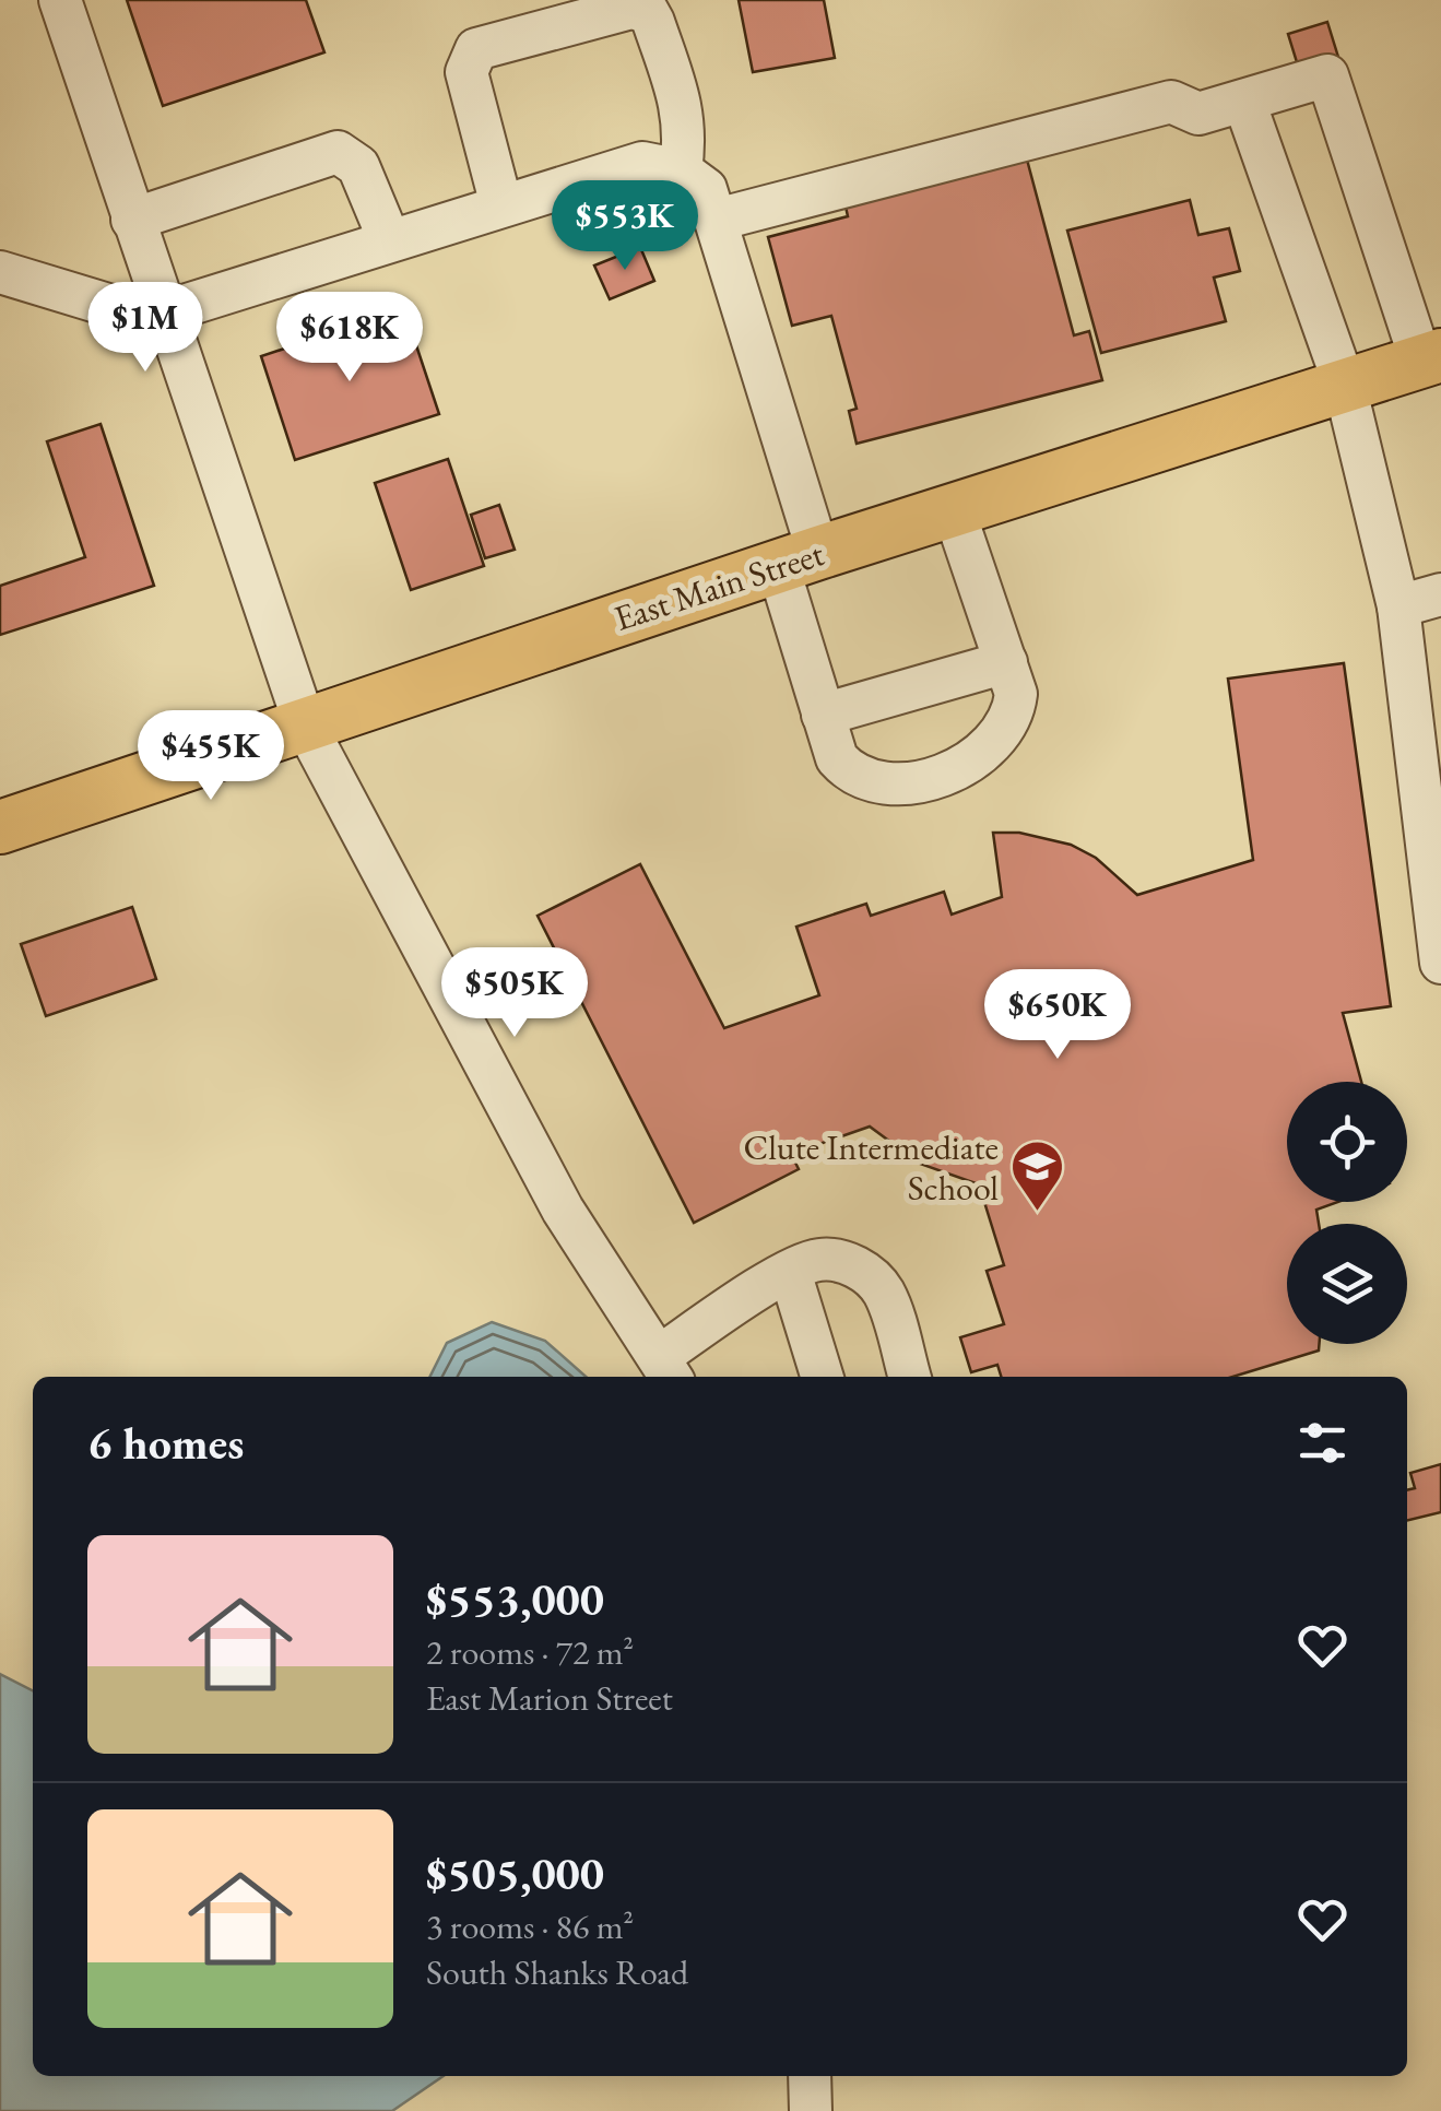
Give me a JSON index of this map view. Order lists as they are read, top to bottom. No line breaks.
{"streets":{"main road":["East Main Street"]},"places":{"school or university":["Clute Intermediate School"]},"page":{"price":["$553K","$1M","$618K","$455K","$505K","$650K"],"heading":"6 homes","list":[{"name":"$553,000","note":"2 rooms · 72 m² · East Marion Street"},{"name":"$505,000","note":"3 rooms · 86 m² · South Shanks Road"}]}}
